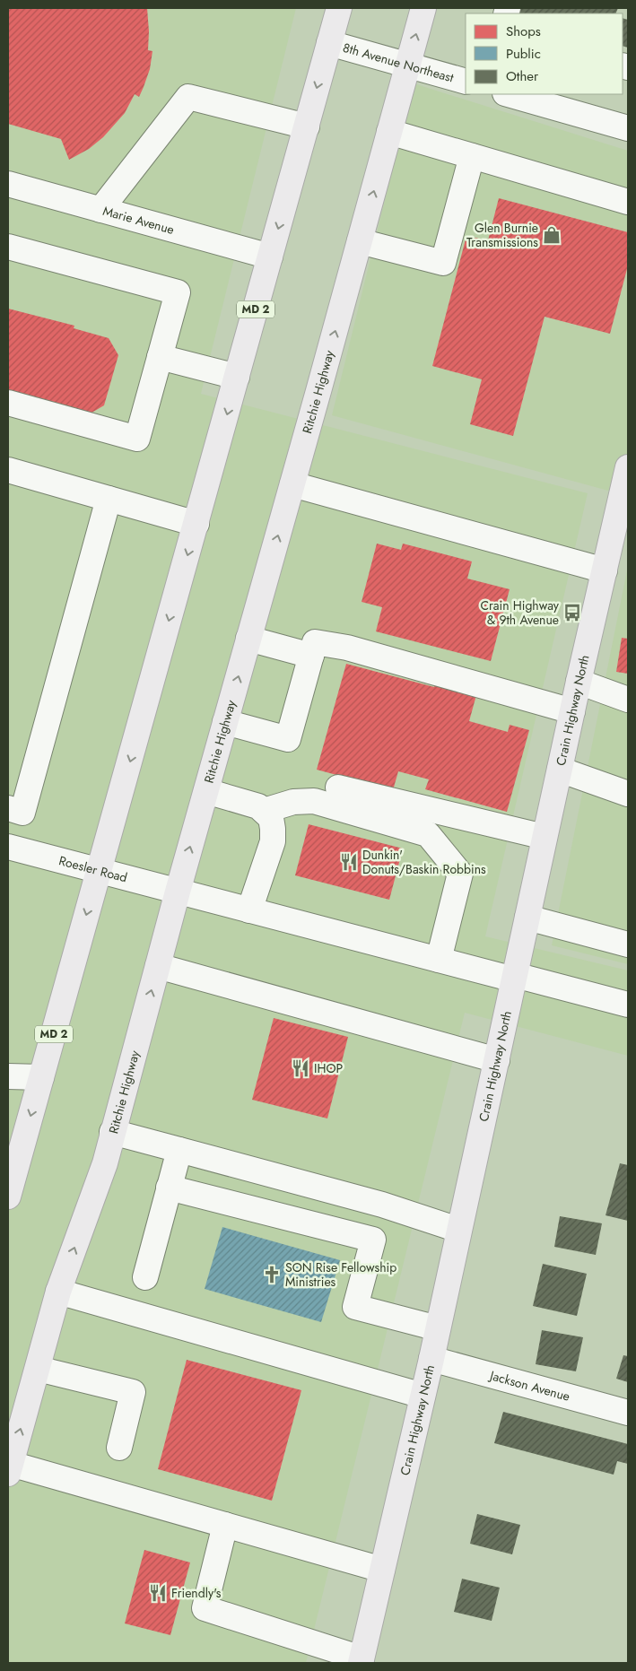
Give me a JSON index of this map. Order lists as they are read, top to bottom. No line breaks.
{"streets":{"main road":["MD 2","Ritchie Highway","Crain Highway North"],"street":["8th Avenue Northeast","Marie Avenue","Roesler Road","Jackson Avenue"]},"crossings":[["8th Avenue Northeast","MD 2"],["8th Avenue Northeast","Ritchie Highway"],["Marie Avenue","MD 2"],["MD 2","Roesler Road"],["Ritchie Highway","Roesler Road"],["Crain Highway North","Roesler Road"],["Crain Highway North","Jackson Avenue"]],"places":{"shop":["Glen Burnie Transmissions"],"bus stop":["Crain Highway & 9th Avenue"],"restaurant":["Dunkin' Donuts/Baskin Robbins","IHOP","Friendly's"],"church":["SON Rise Fellowship Ministries"]},"legend":["Shops","Public","Other"]}
